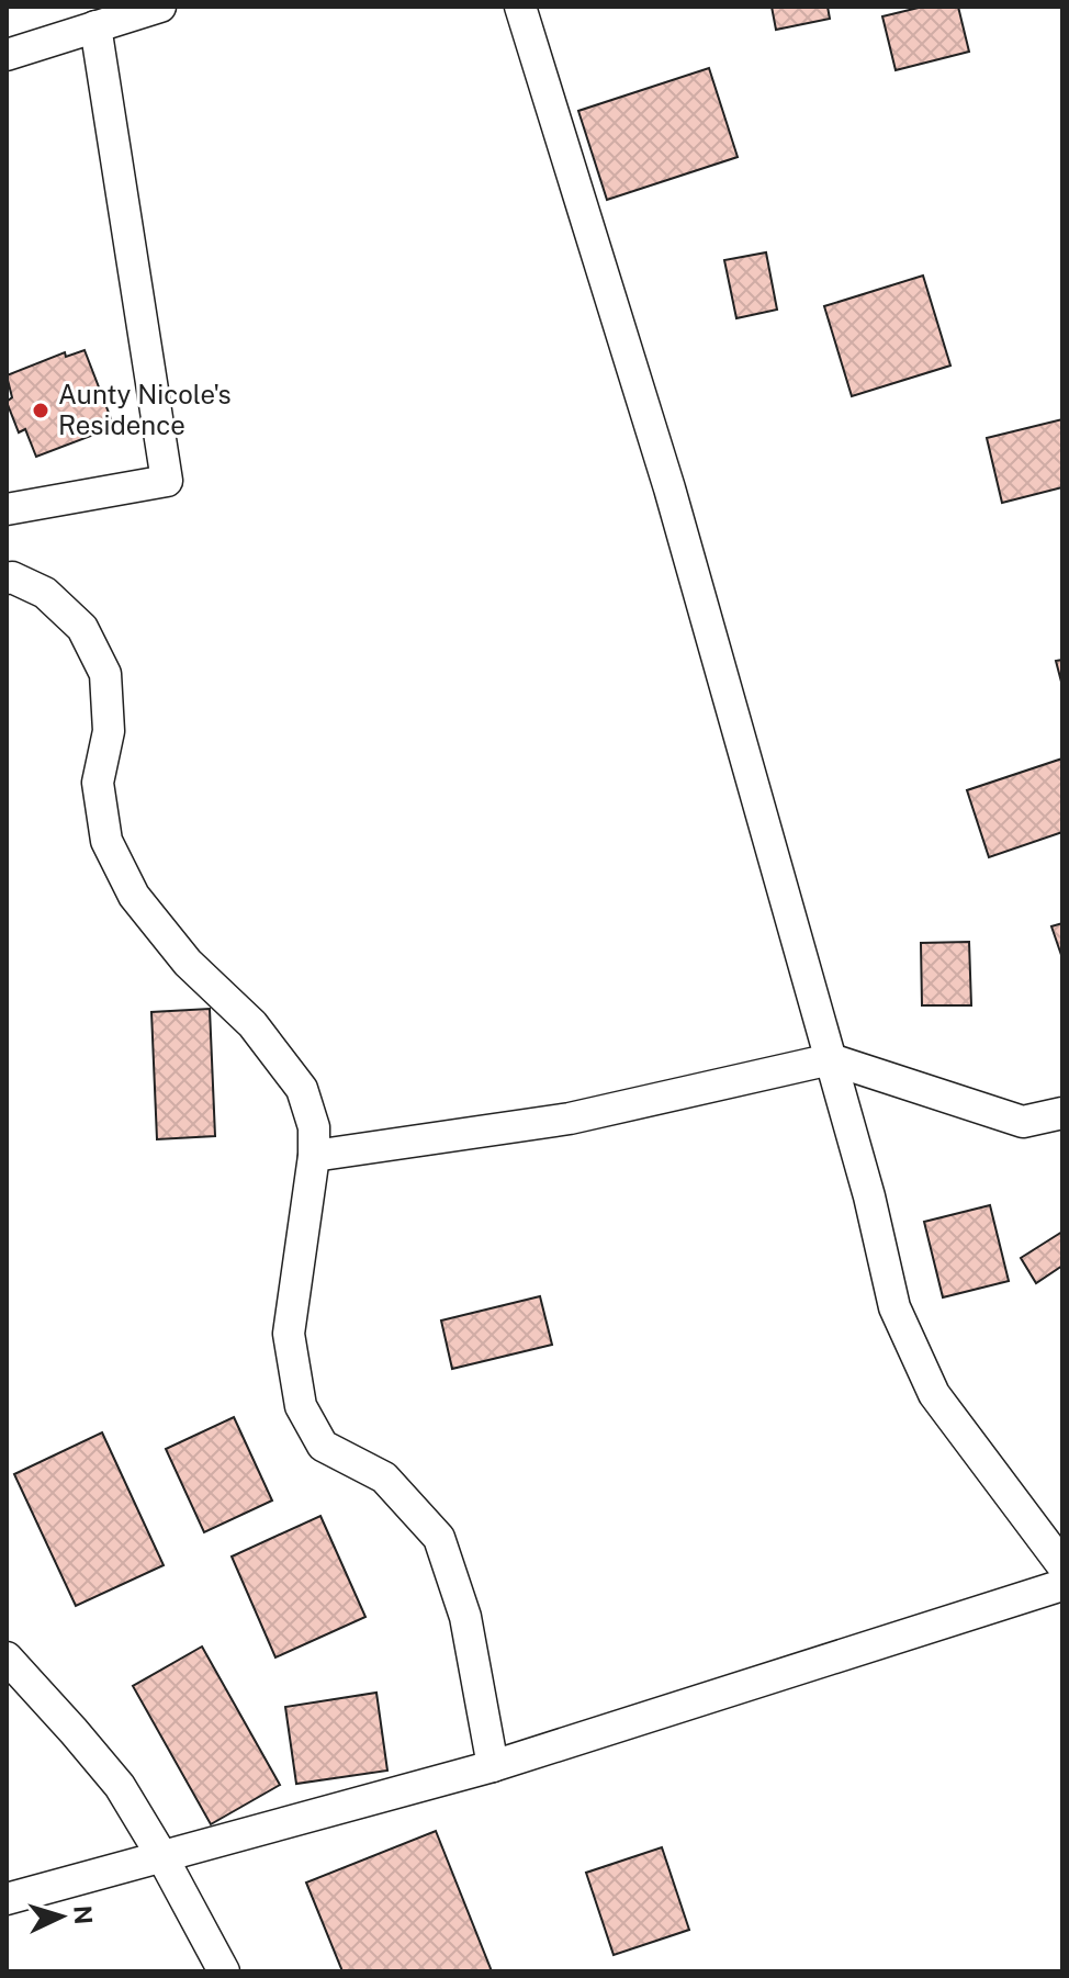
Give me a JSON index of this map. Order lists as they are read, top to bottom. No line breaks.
{"places":["Aunty Nicole's Residence"],"north":"right"}
